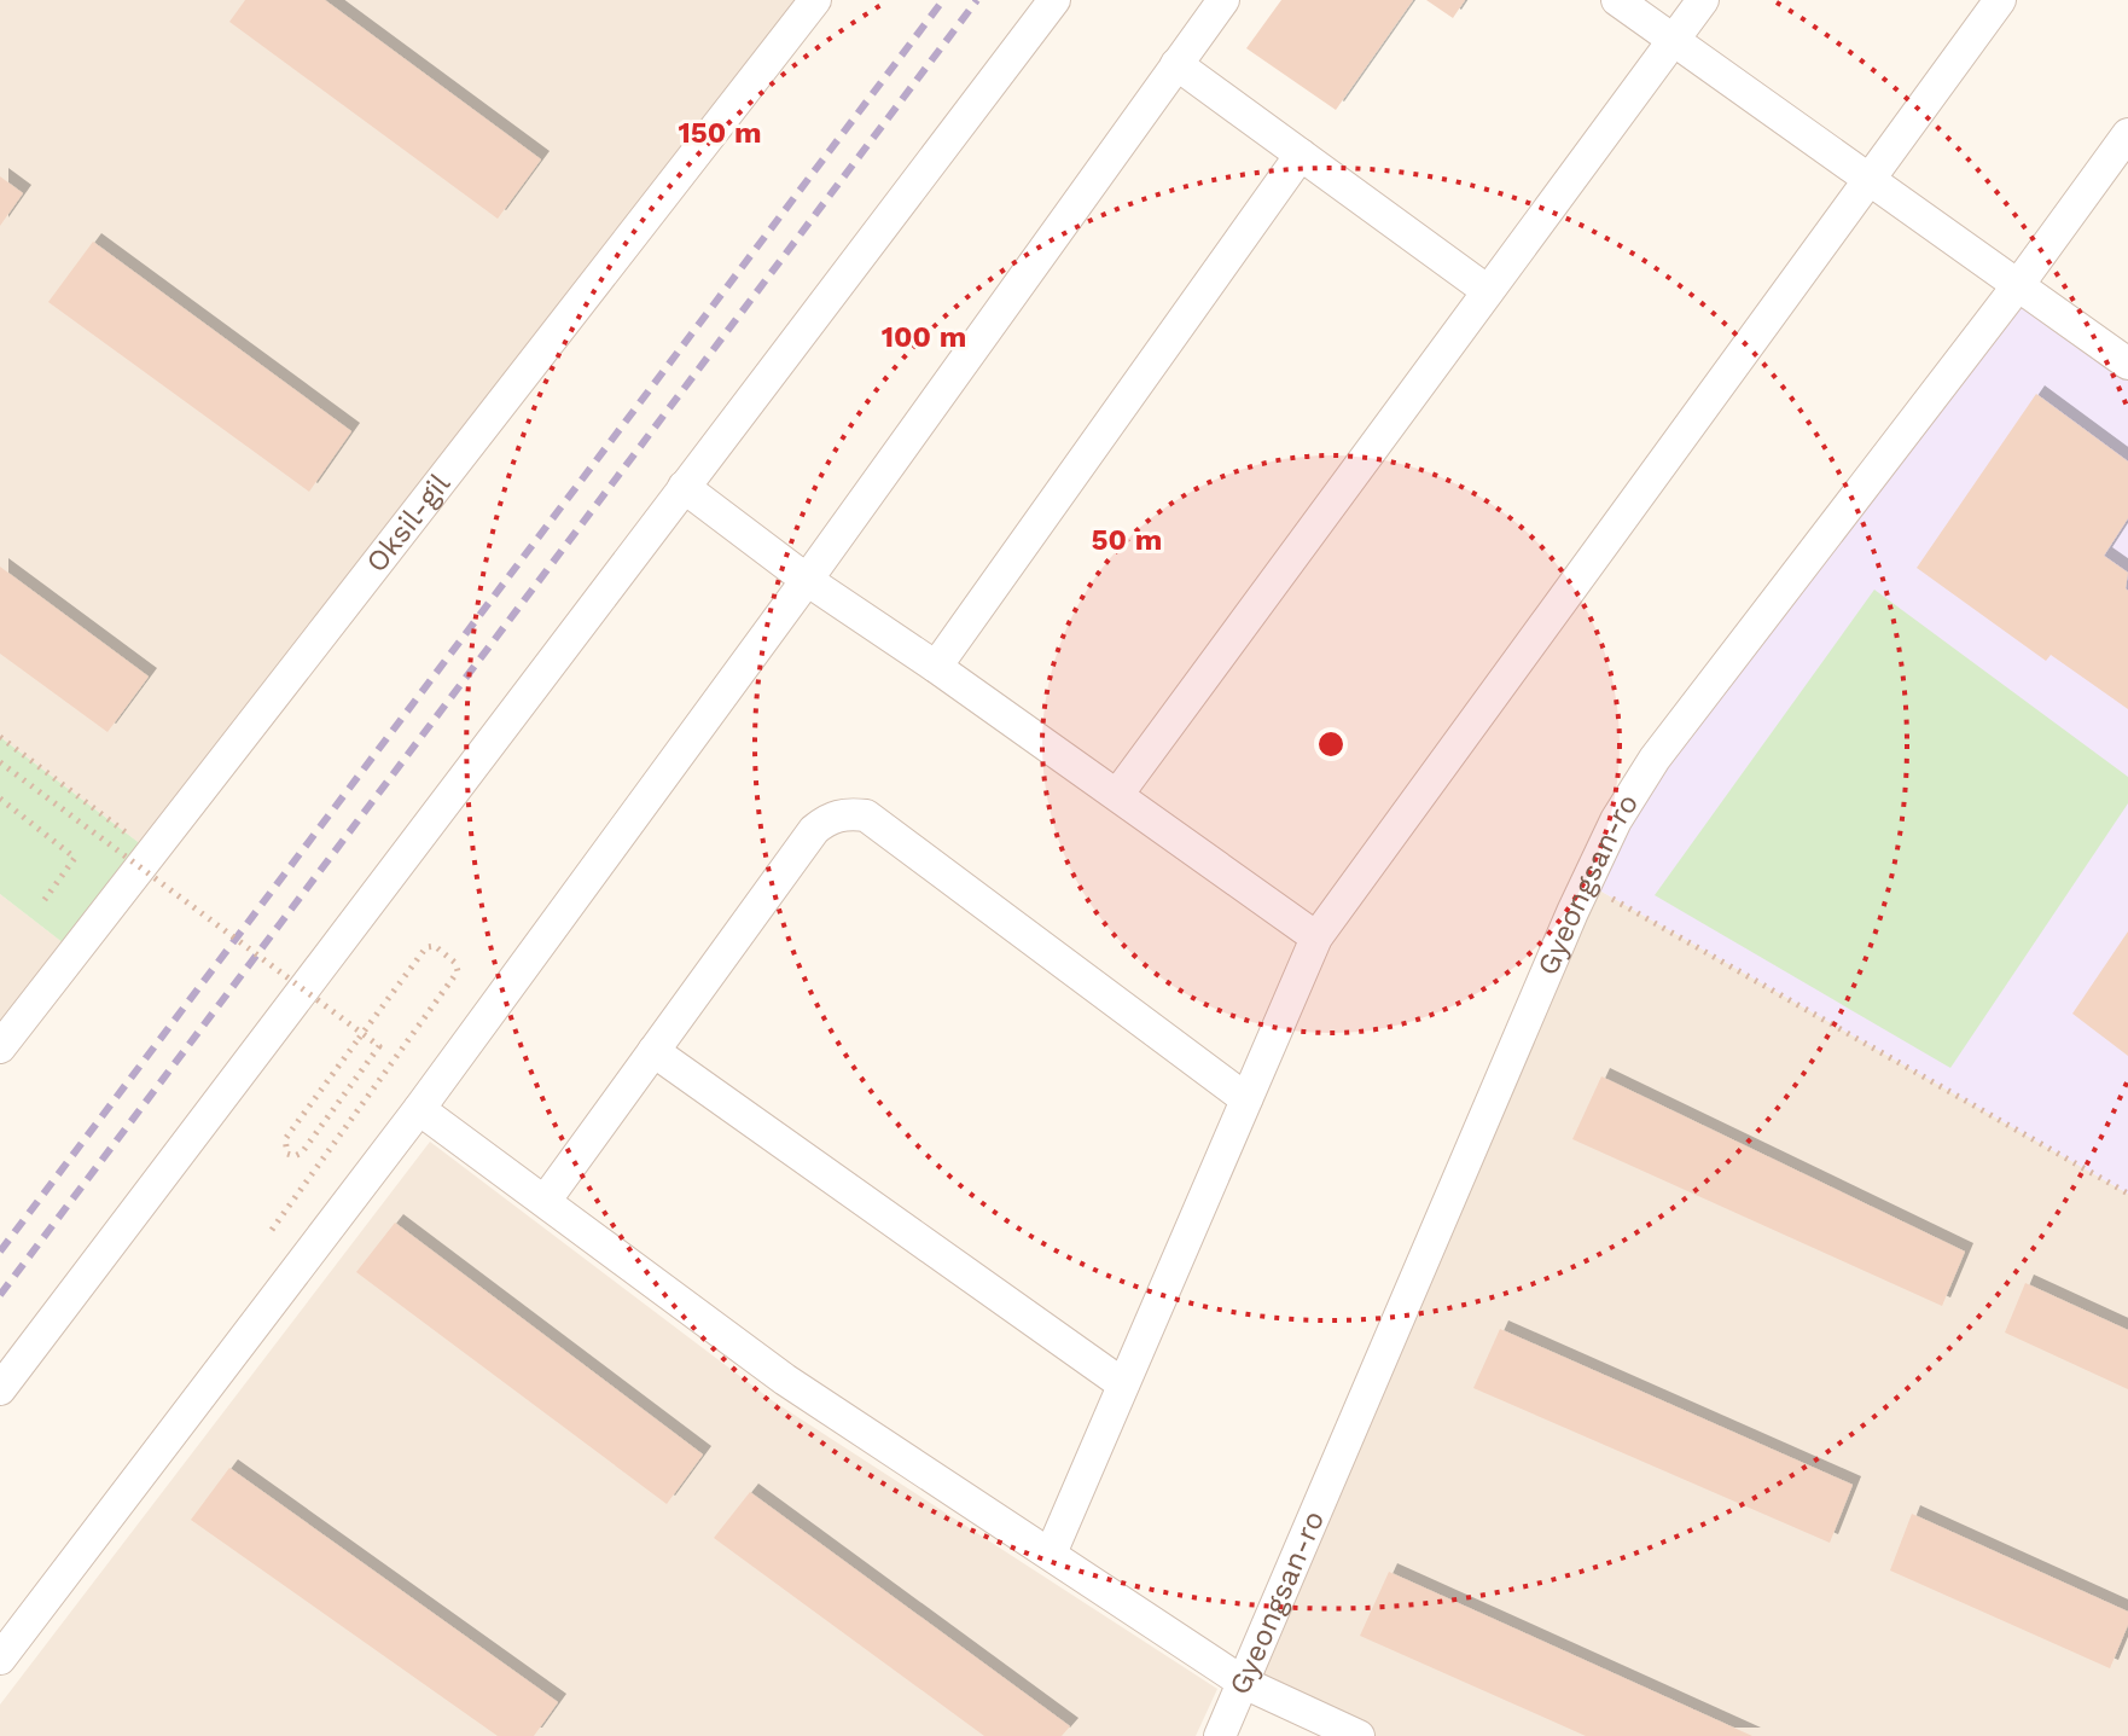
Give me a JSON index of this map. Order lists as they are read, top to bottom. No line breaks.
{"streets":{"street":["Oksil-gil","Gyeongsan-ro"]},"rings":["150 m","100 m","50 m"]}
